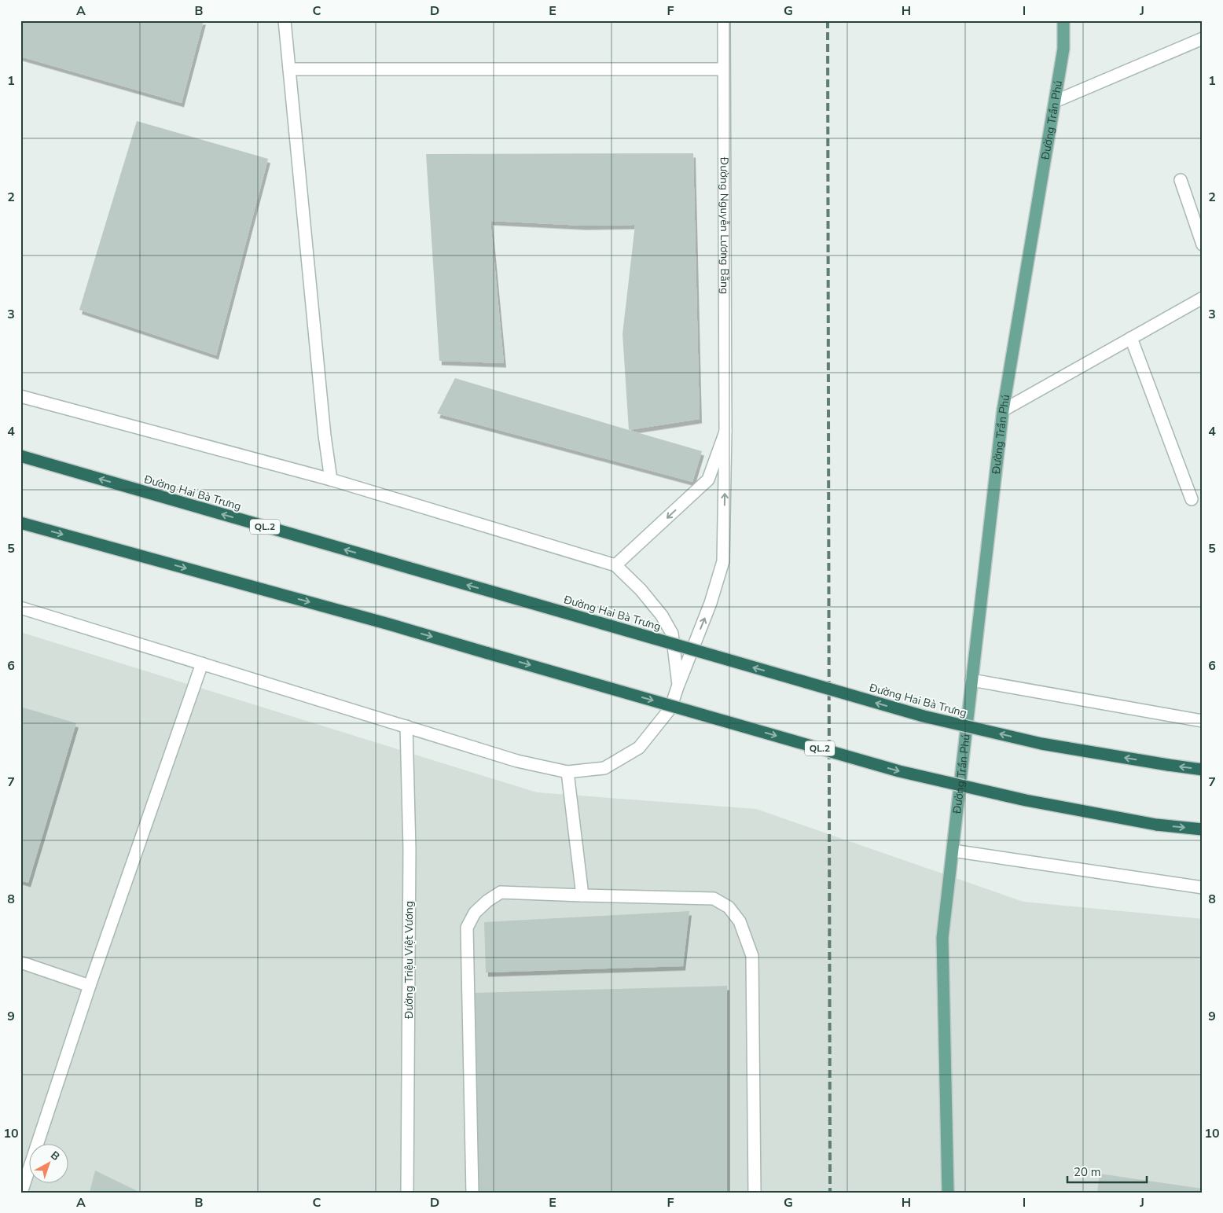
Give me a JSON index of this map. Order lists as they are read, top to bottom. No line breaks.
{"streets":{"highway":["Đường Hai Bà Trưng","QL.2"],"main road":["Đường Trần Phú"],"street":["Đường Nguyễn Lương Bằng","Đường Triệu Việt Vương"]},"crossings":[["Đường Nguyễn Lương Bằng","Đường Triệu Việt Vương"]],"scale_bar":"20 m","north":"top right","grid":{"columns":["A","B","C","D","E","F","G","H","I","J"],"rows":["1","2","3","4","5","6","7","8","9","10"]}}
